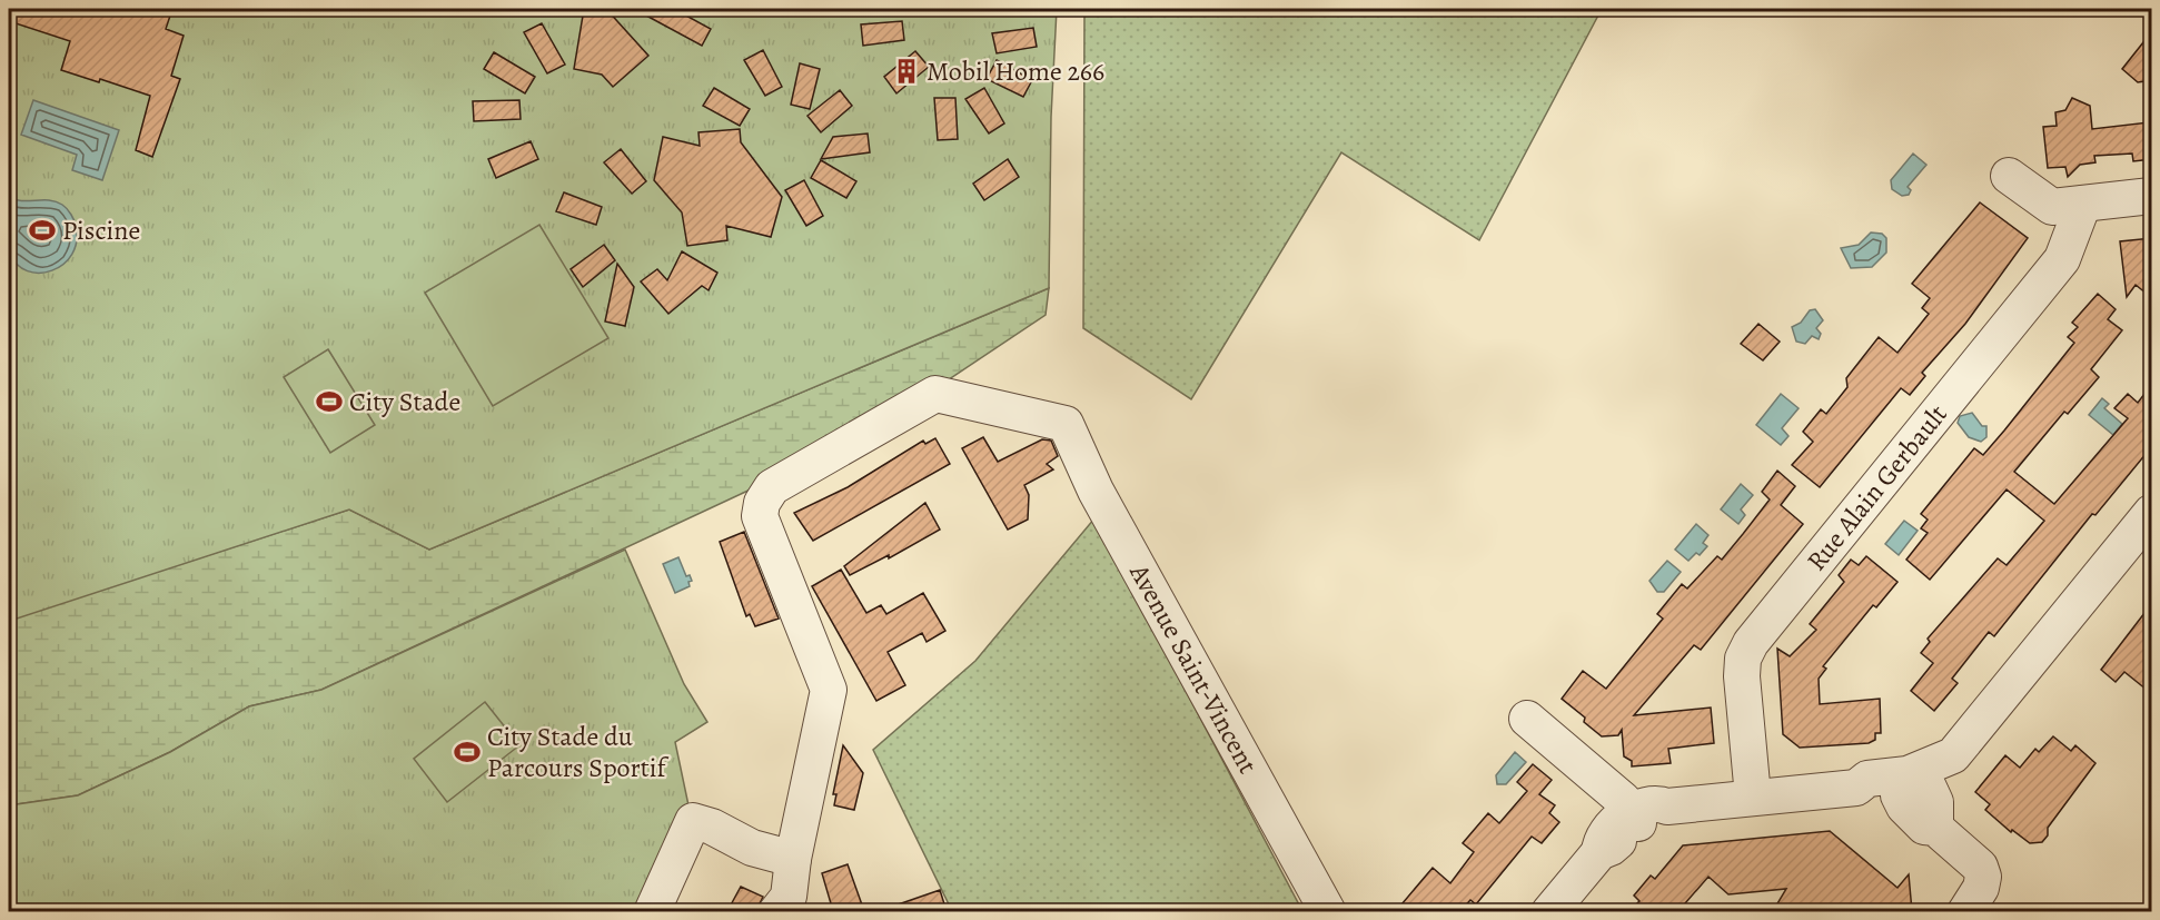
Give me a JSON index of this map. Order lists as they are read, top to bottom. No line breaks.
{"streets":{"street":["Rue Alain Gerbault","Avenue Saint-Vincent"]},"places":{"building":["Mobil Home 266"],"sports":["Piscine","City Stade","City Stade du Parcours Sportif"]}}
